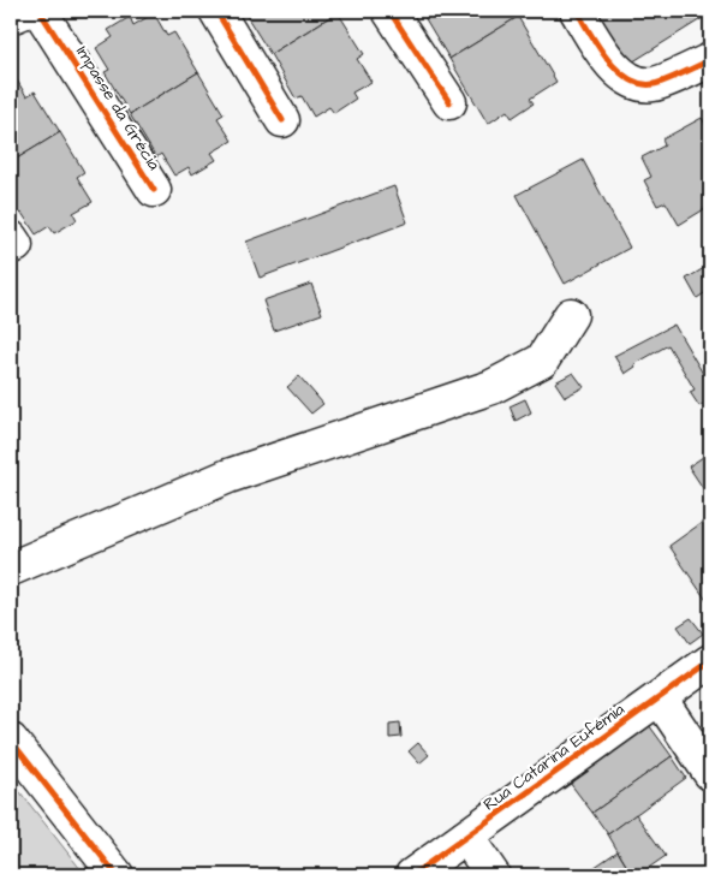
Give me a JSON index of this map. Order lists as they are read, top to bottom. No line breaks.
{"streets":{"street":["Impasse da Grécia","Rua Catarina Eufémia"]}}
